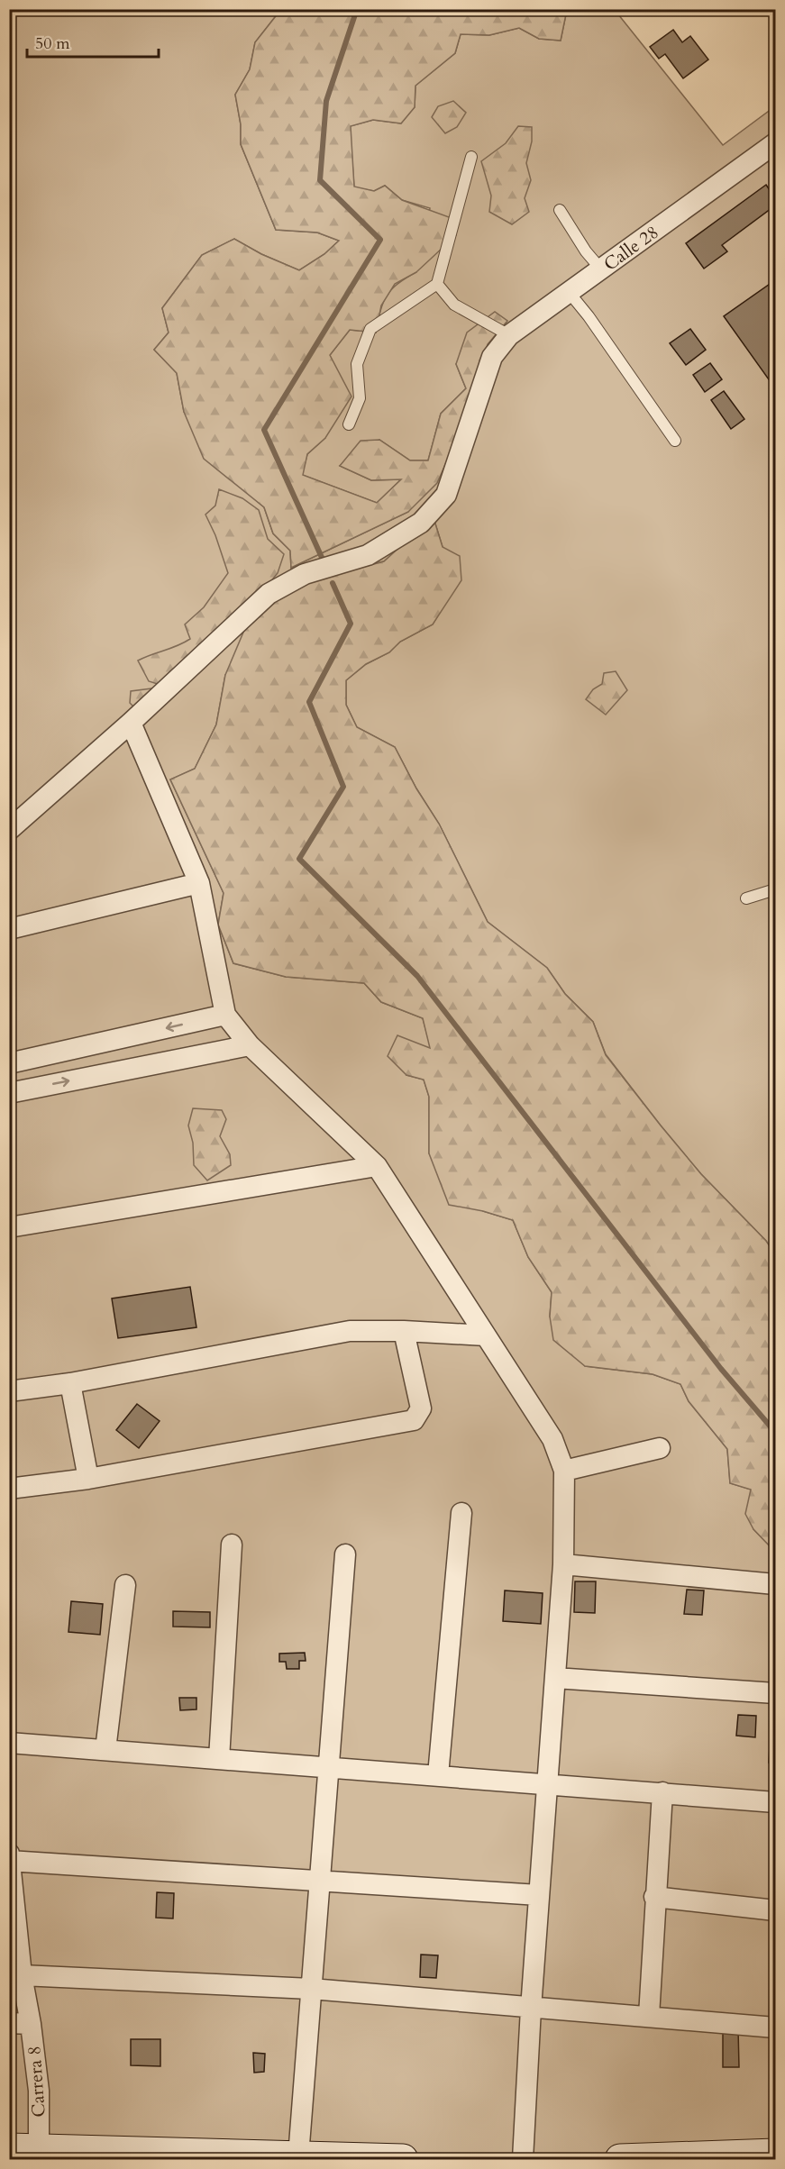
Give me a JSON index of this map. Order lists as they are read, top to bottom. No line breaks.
{"streets":{"street":["Calle 28","Carrera 8"]},"scale_bar":"50 m"}
